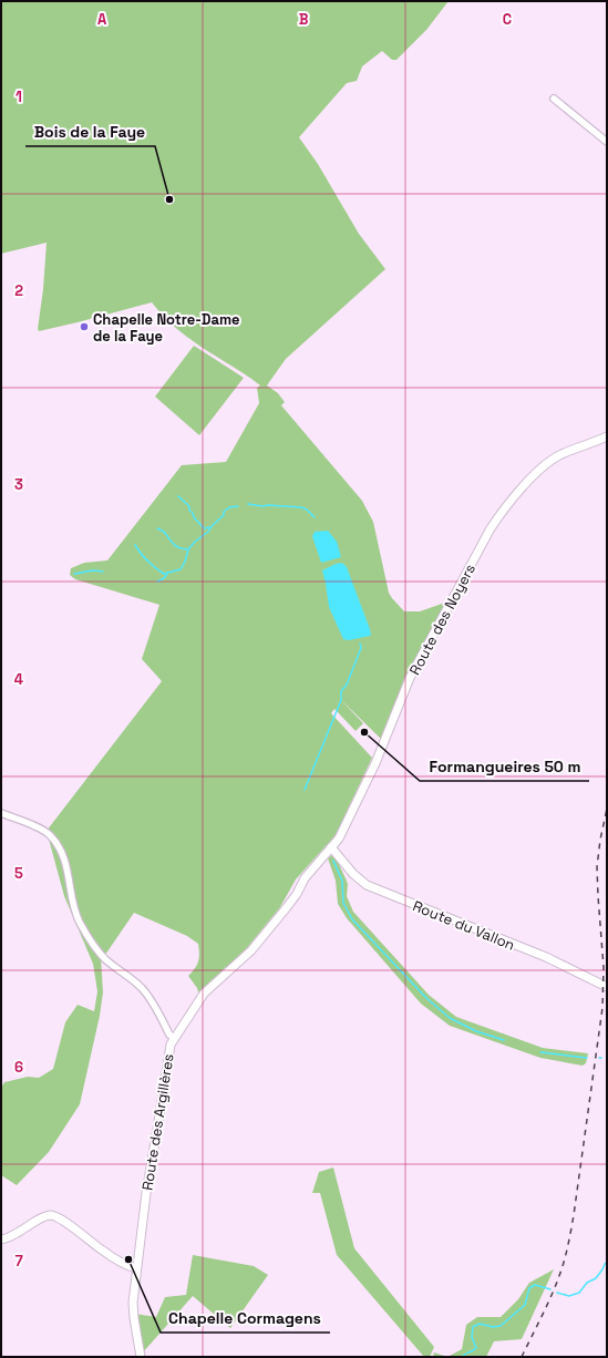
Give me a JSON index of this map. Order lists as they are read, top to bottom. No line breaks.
{"streets":{"street":["Route des Noyers","Route du Vallon","Route des Argillères"]},"crossings":[["Route des Noyers","Route du Vallon"],["Route des Noyers","Route des Argillères"],["Route du Vallon","Route des Argillères"]],"places":["Bois de la Faye","Chapelle Notre-Dame de la Faye","Formangueires 50 m","Chapelle Cormagens"],"grid":{"columns":["A","B","C"],"rows":["1","2","3","4","5","6","7"]}}
